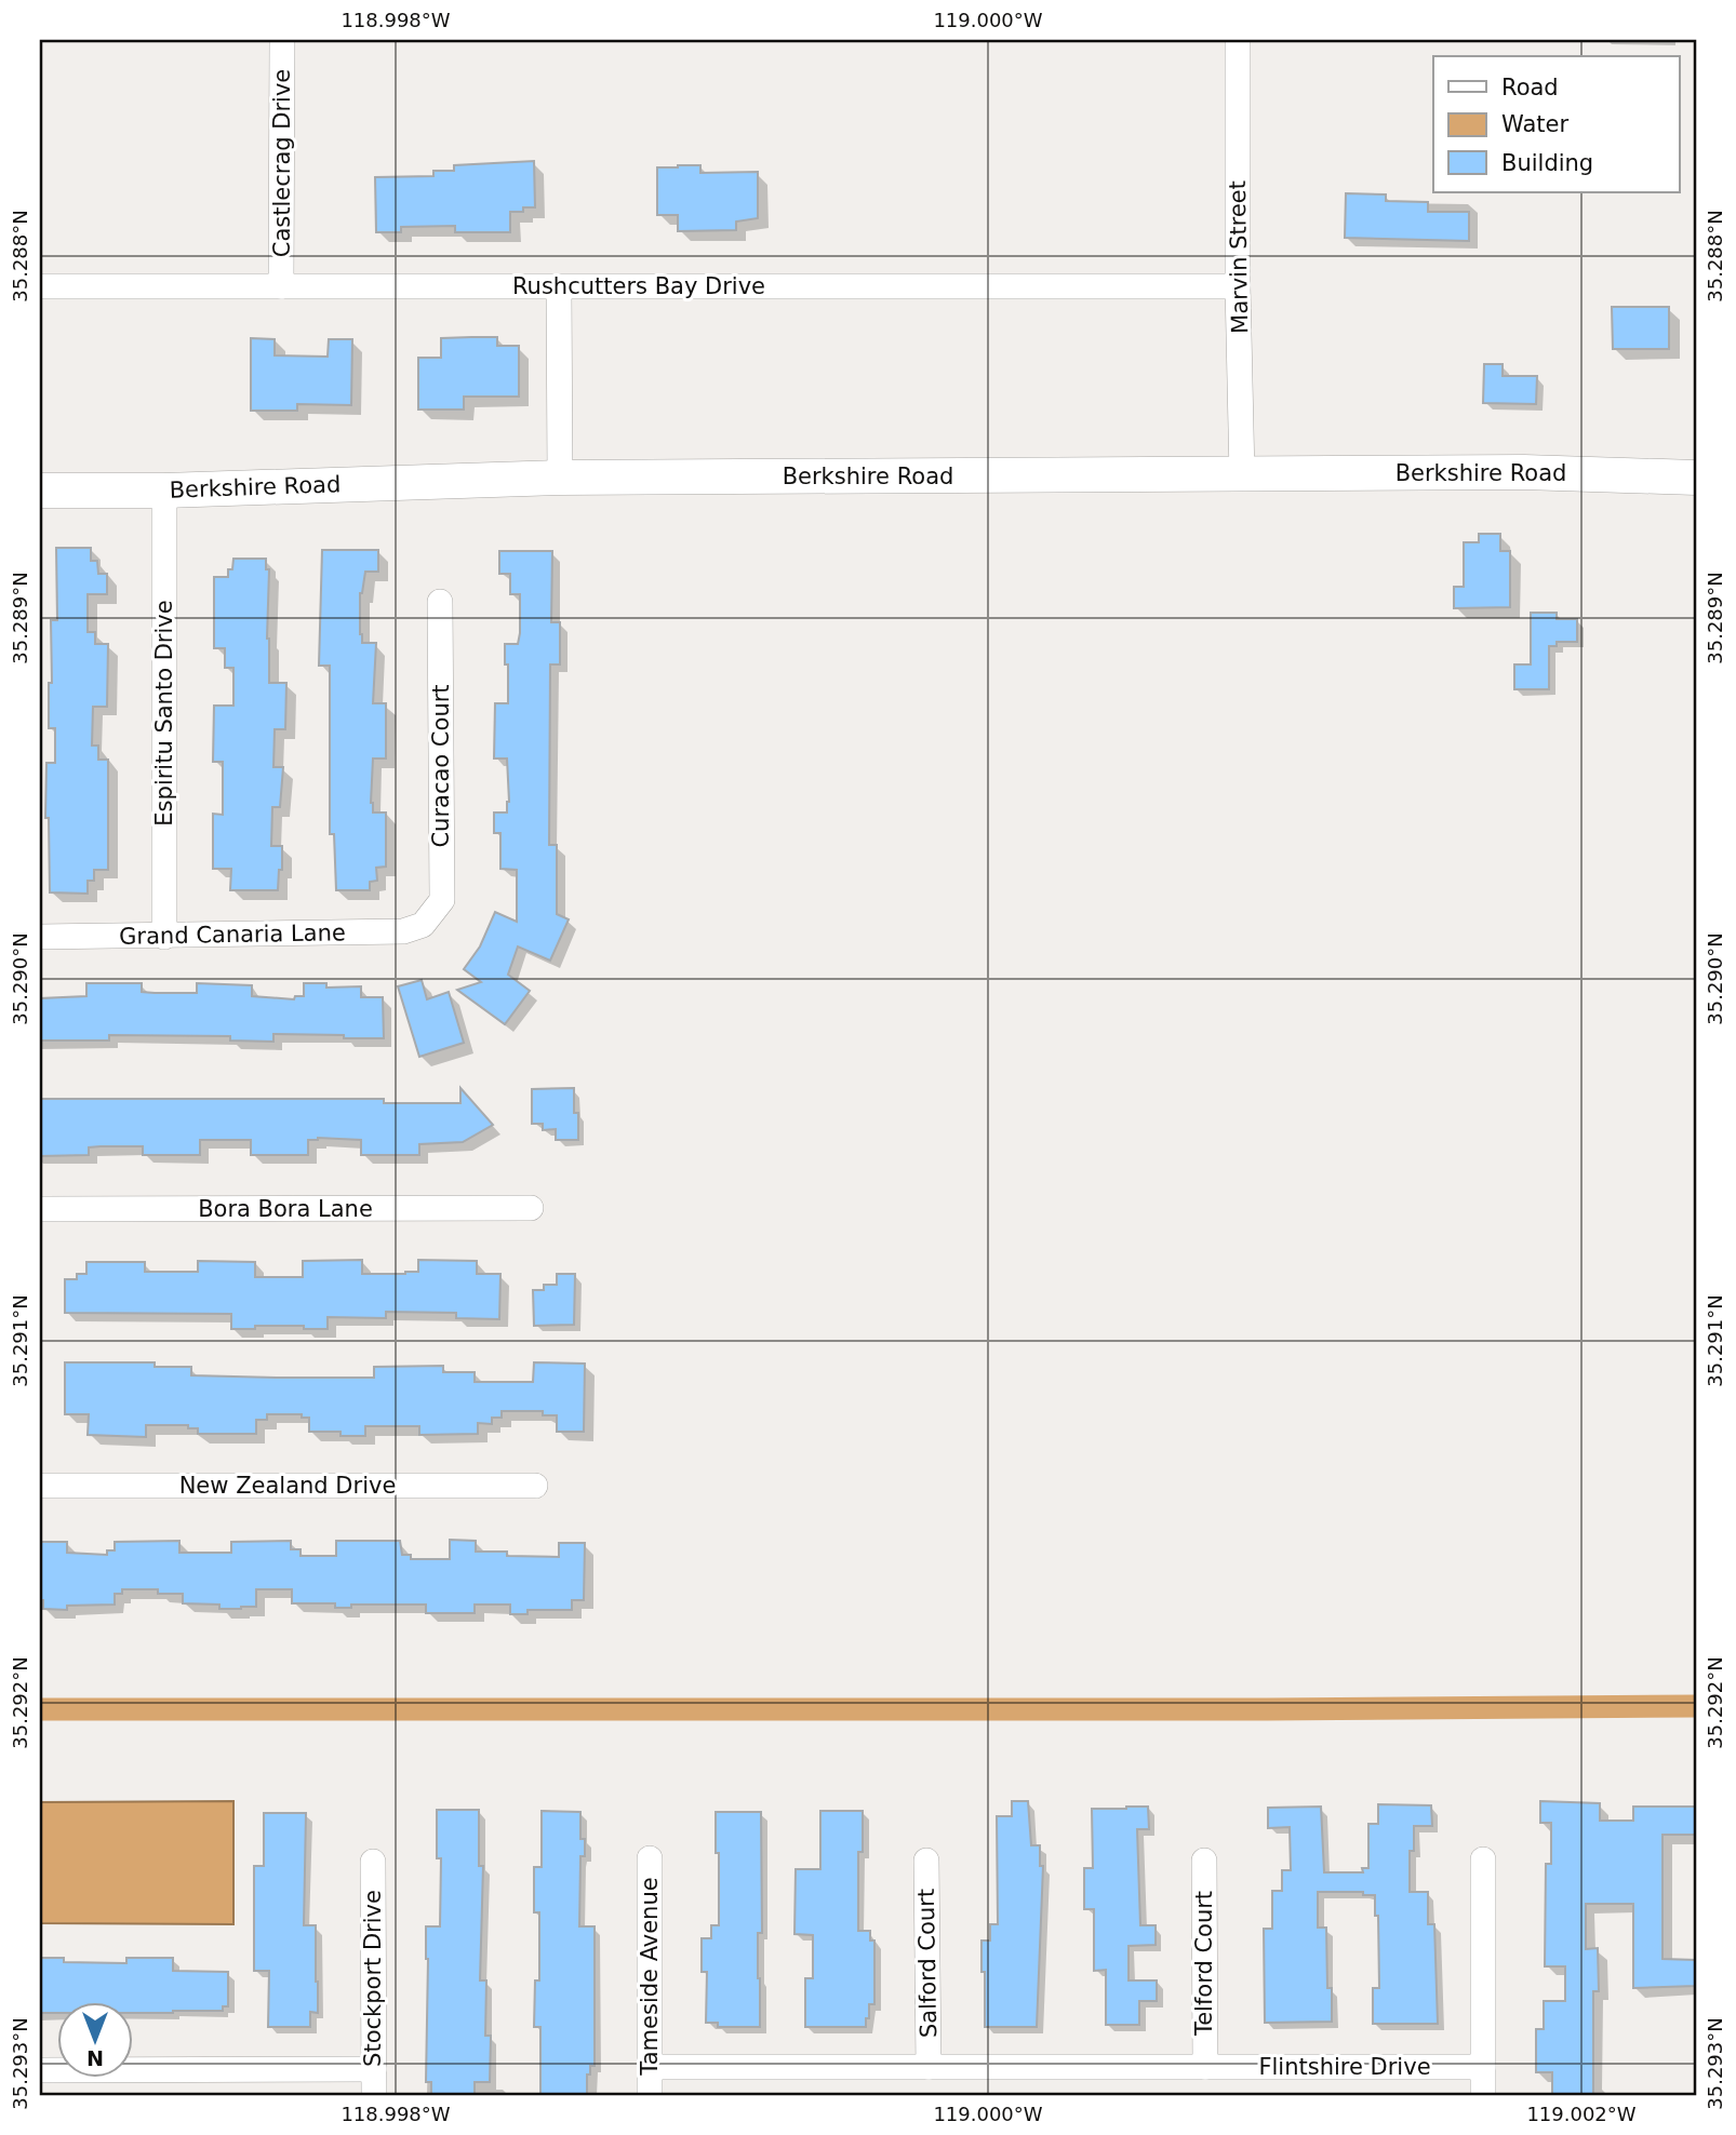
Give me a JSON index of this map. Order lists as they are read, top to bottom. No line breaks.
{"streets":{"street":["Castlecrag Drive","Marvin Street","Rushcutters Bay Drive","Berkshire Road","Espiritu Santo Drive","Curacao Court","Grand Canaria Lane","Bora Bora Lane","New Zealand Drive","Salford Court","Telford Court","Tameside Avenue","Stockport Drive","Flintshire Drive"]},"crossings":[["Castlecrag Drive","Rushcutters Bay Drive"],["Marvin Street","Rushcutters Bay Drive"],["Marvin Street","Berkshire Road"],["Berkshire Road","Espiritu Santo Drive"],["Espiritu Santo Drive","Grand Canaria Lane"],["Curacao Court","Grand Canaria Lane"],["Salford Court","Flintshire Drive"],["Telford Court","Flintshire Drive"],["Tameside Avenue","Flintshire Drive"]],"legend":["Road","Water","Building"],"north":"bottom","coordinates":["118.998°W","119.000°W","35.288°N","35.289°N","35.290°N","35.291°N","35.292°N","35.293°N","119.002°W"]}
